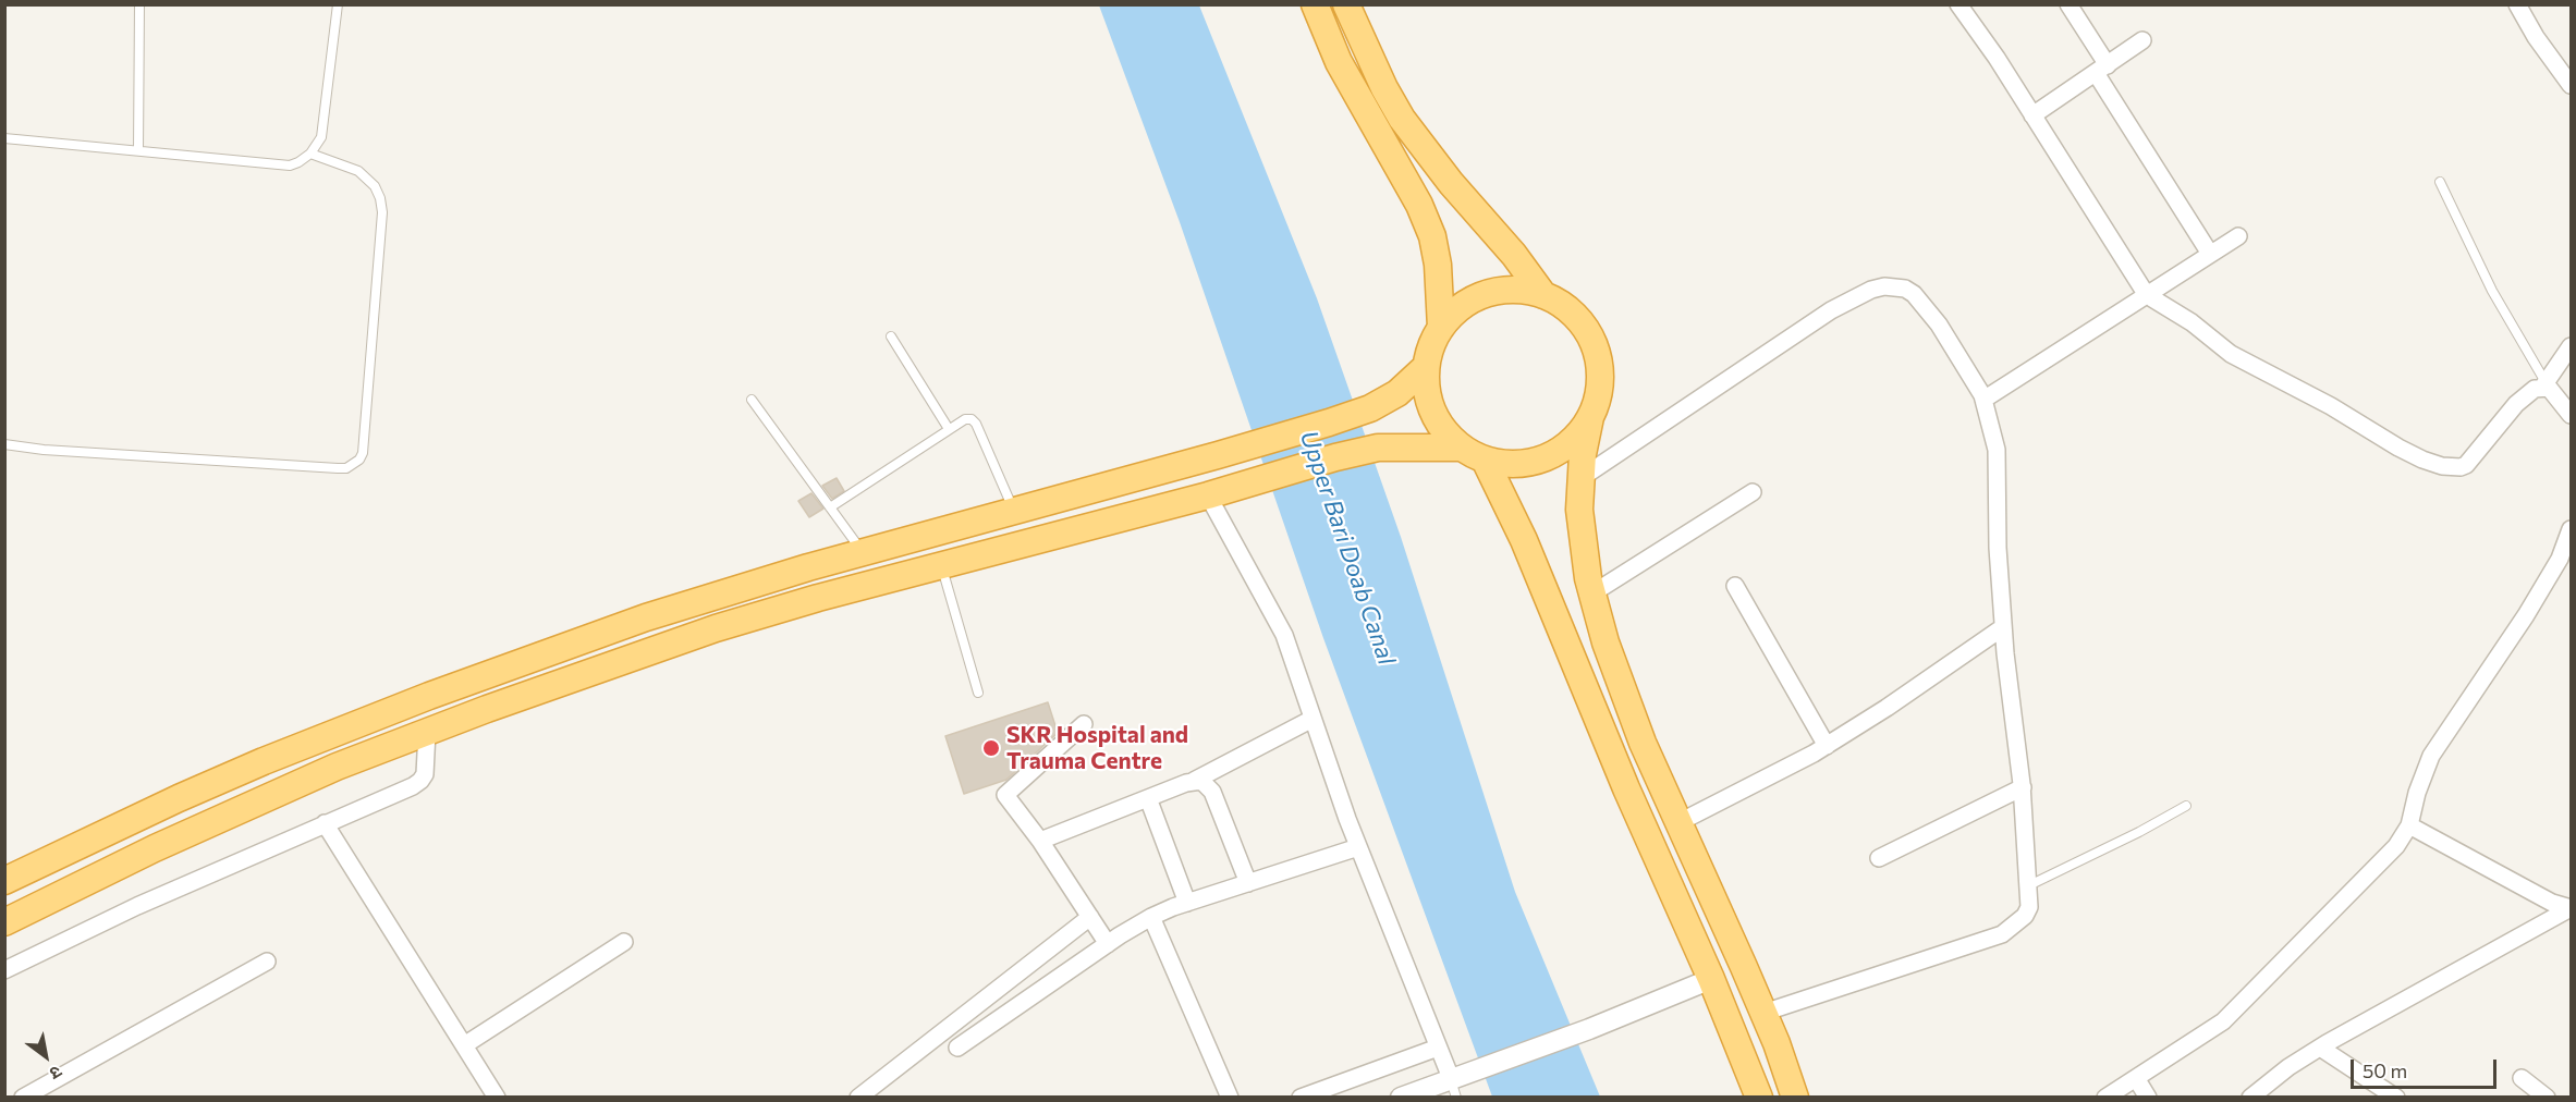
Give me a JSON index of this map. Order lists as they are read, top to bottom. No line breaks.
{"water":["Upper Bari Doab Canal"],"places":["SKR Hospital and Trauma Centre"],"scale_bar":"50 m","north":"bottom right"}
